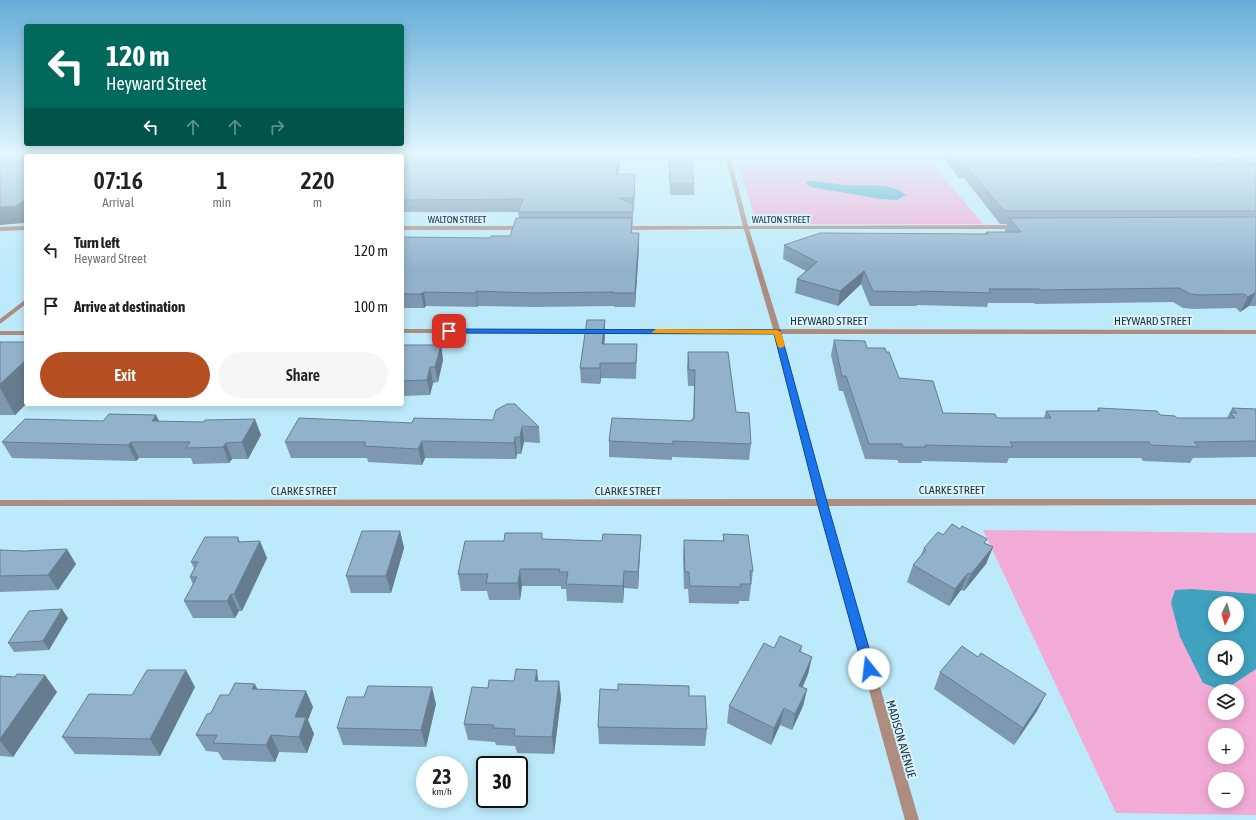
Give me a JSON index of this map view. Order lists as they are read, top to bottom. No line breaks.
{"streets":{"street":["WALTON STREET","HEYWARD STREET","CLARKE STREET","MADISON AVENUE"]},"crossings":[["WALTON STREET","MADISON AVENUE"],["HEYWARD STREET","MADISON AVENUE"],["CLARKE STREET","MADISON AVENUE"]],"north":"bottom","page":{"turn":["120 m","Heyward Street"],"eta":["07:16","Arrival","1","min","220","m"],"list":[{"name":"Turn left","note":"Heyward Street","value":"120 m"},{"name":"Arrive at destination","value":"100 m"}],"buttons":["Exit","Share"],"map_buttons":["+","−"],"speed":"23 km/h","limit":"30"}}
